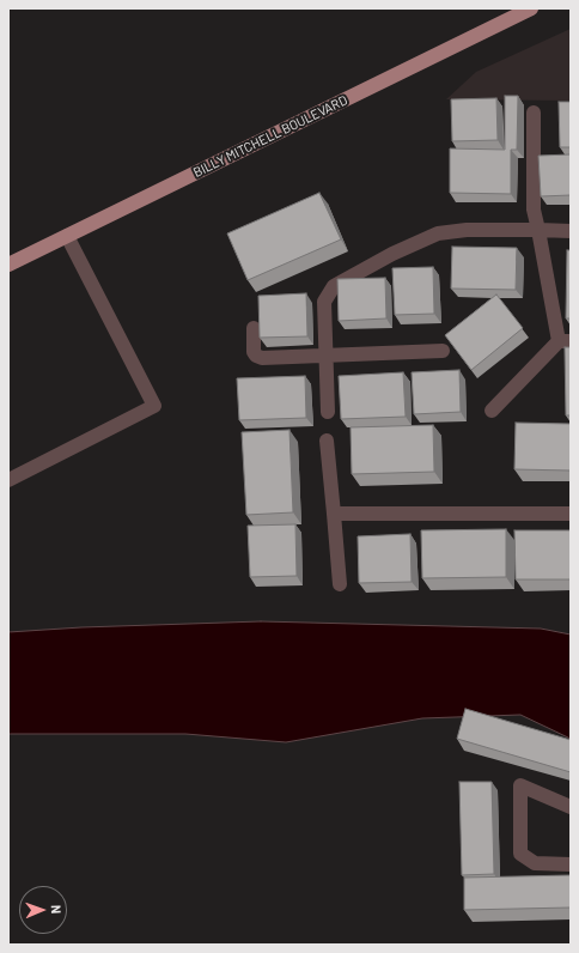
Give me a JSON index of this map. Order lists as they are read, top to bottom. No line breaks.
{"streets":{"main road":["BILLY MITCHELL BOULEVARD"]},"north":"right"}
